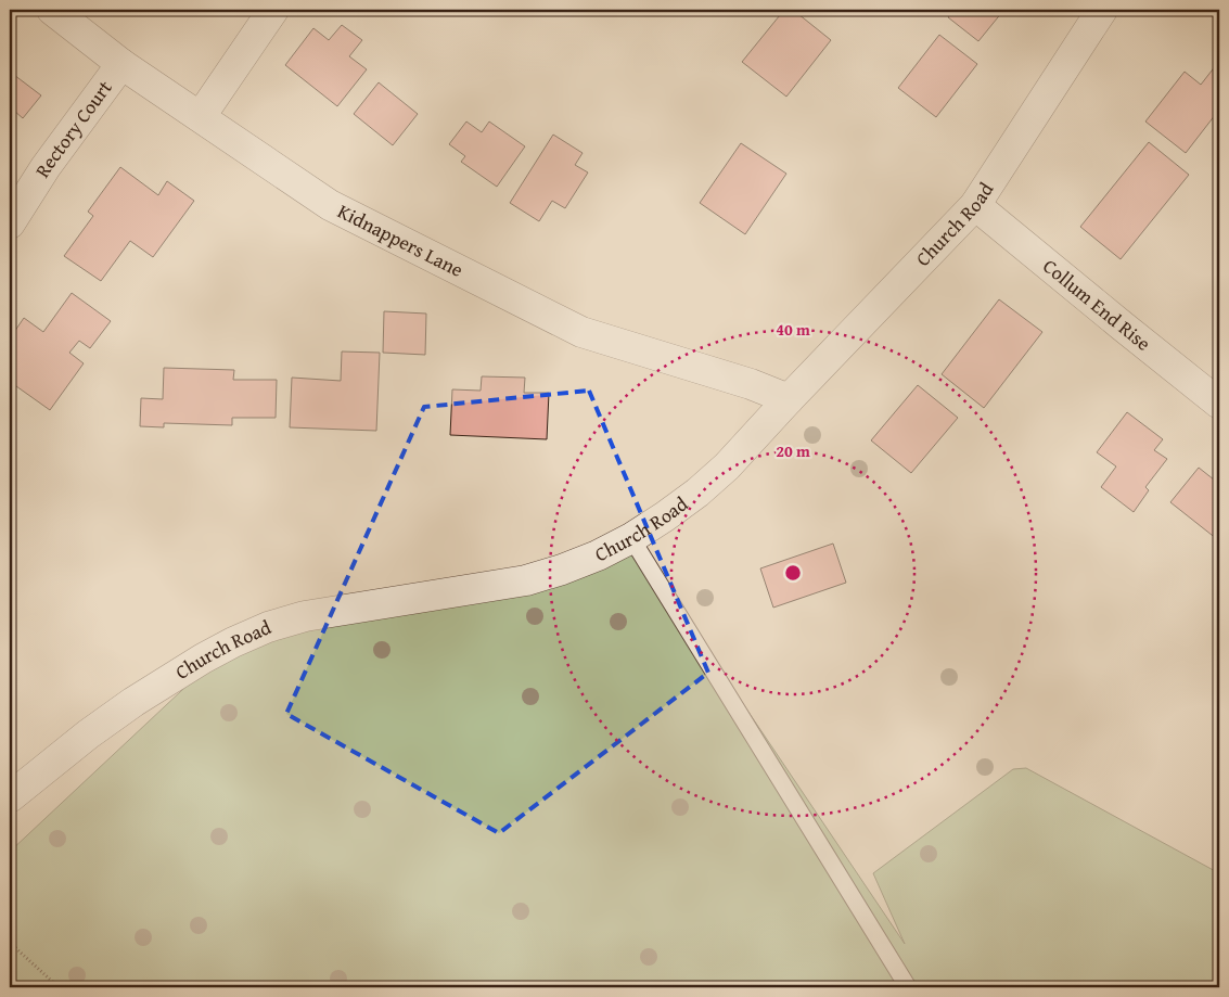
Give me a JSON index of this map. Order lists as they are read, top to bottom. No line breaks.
{"streets":{"street":["Rectory Court","Church Road","Kidnappers Lane","Collum End Rise"]},"crossings":[["Rectory Court","Kidnappers Lane"],["Church Road","Kidnappers Lane"],["Church Road","Collum End Rise"]],"rings":["40 m","20 m"]}
